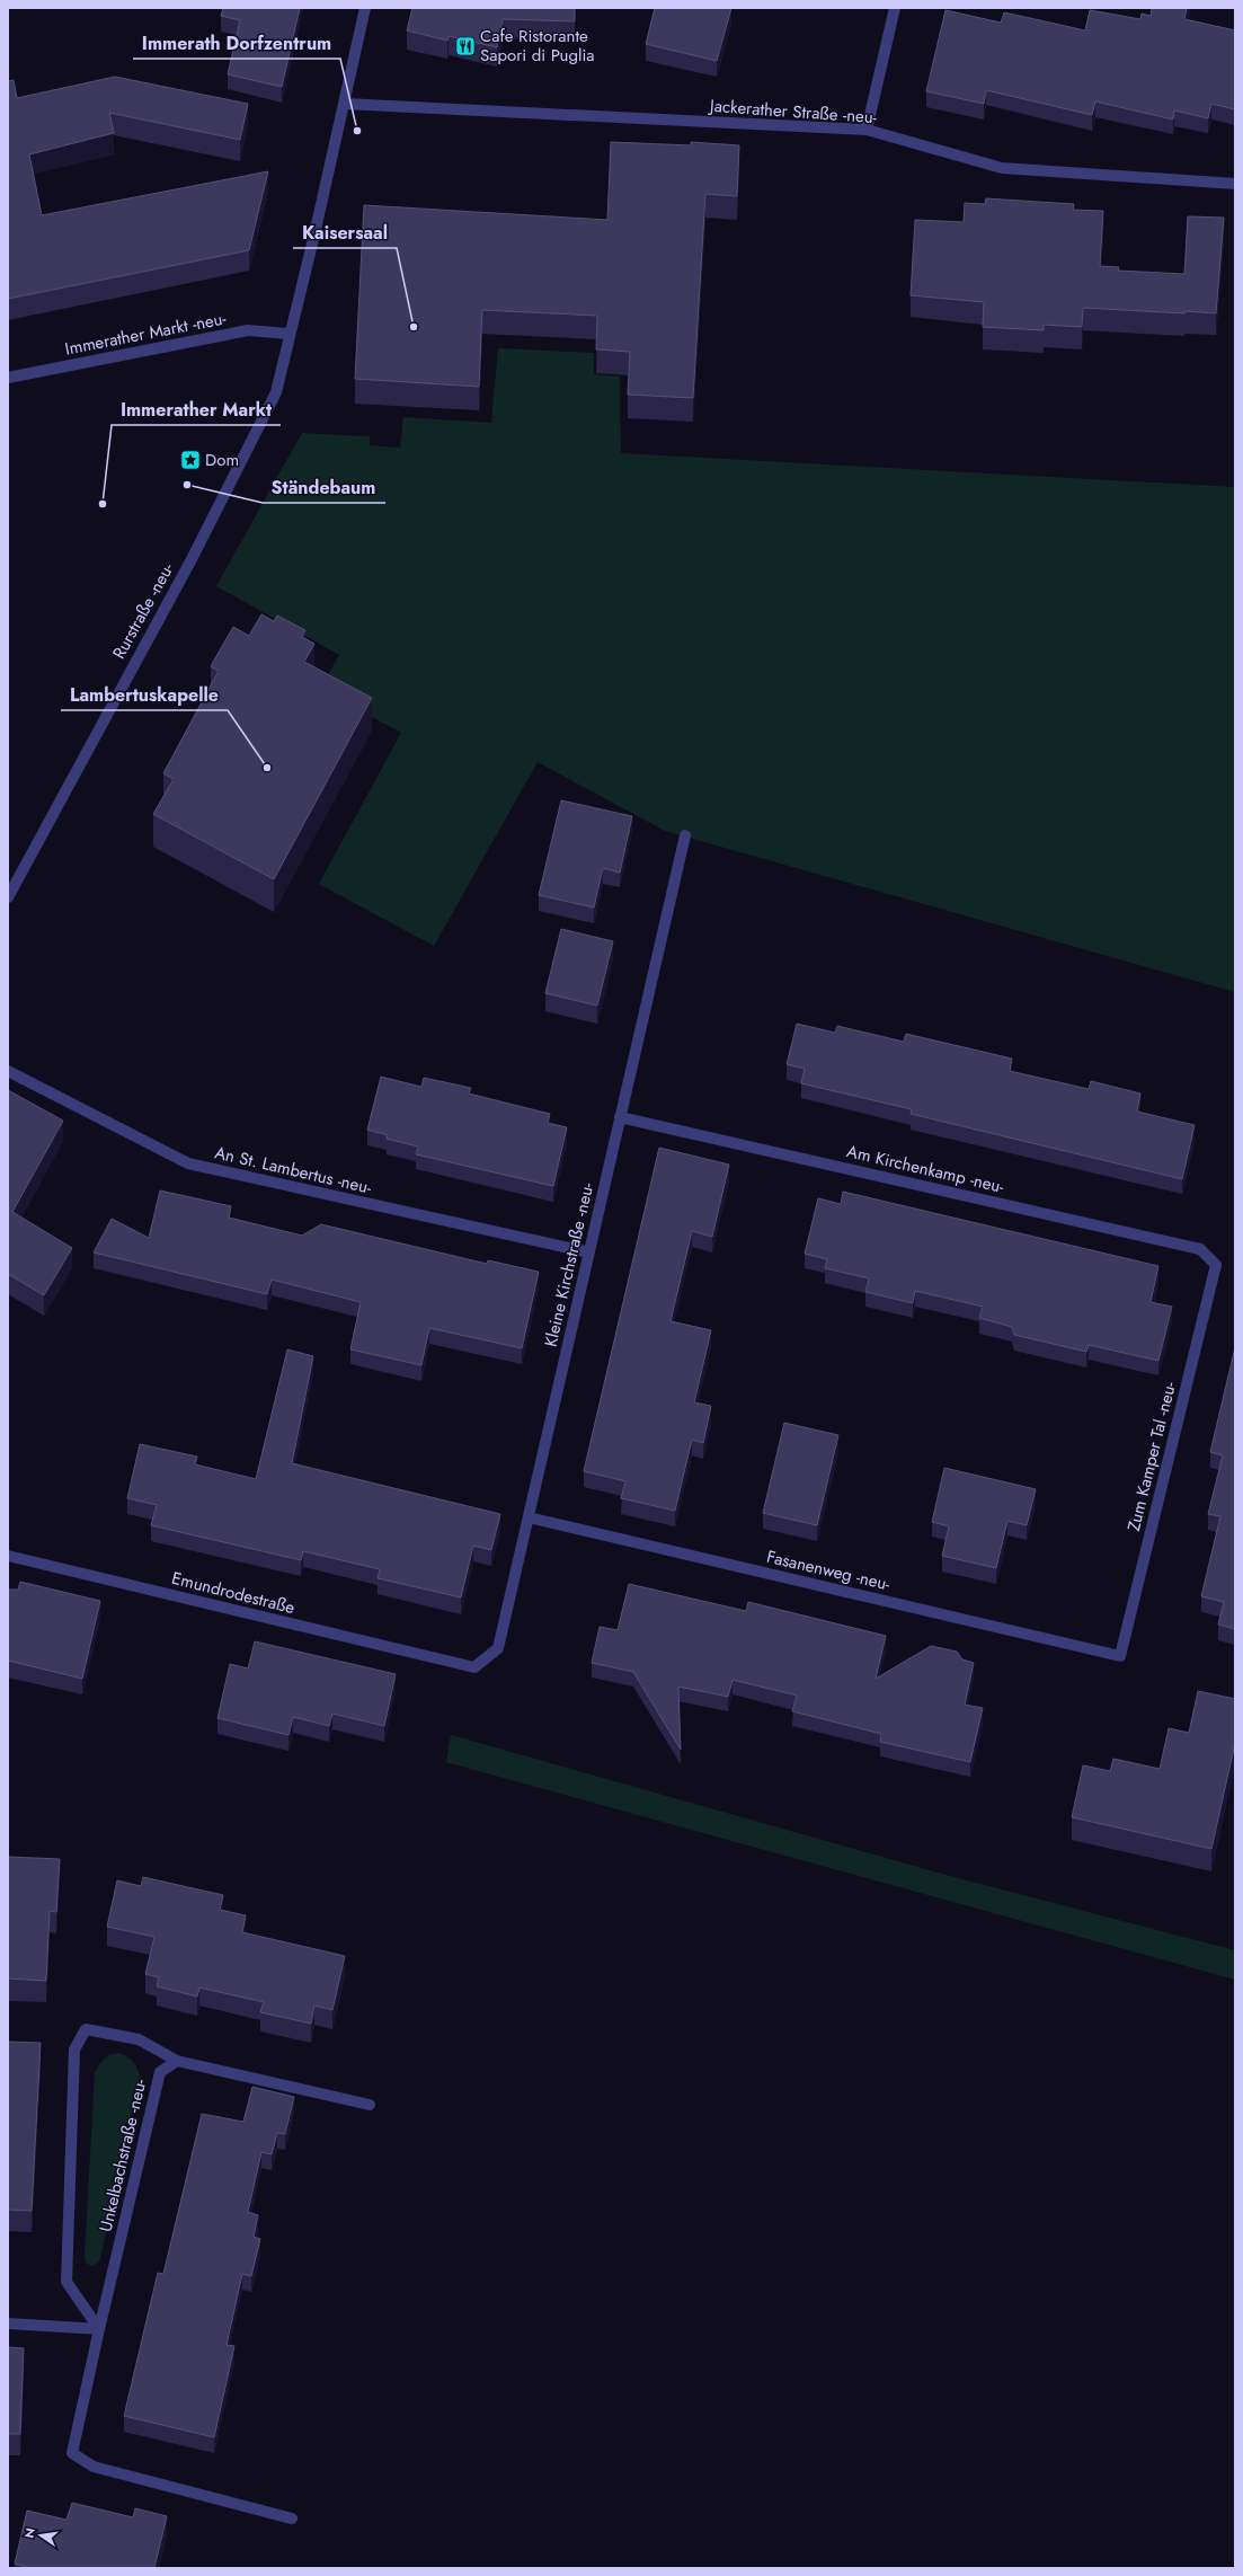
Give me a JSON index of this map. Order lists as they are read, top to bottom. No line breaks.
{"streets":{"street":["Jackerather Straße -neu-","Immerather Markt -neu-","Rurstraße -neu-","Am Kirchenkamp -neu-","An St. Lambertus -neu-","Kleine Kirchstraße -neu-","Zum Kamper Tal -neu-","Fasanenweg -neu-","Emundrodestraße","Unkelbachstraße -neu-"]},"crossings":[["Jackerather Straße -neu-","Rurstraße -neu-"],["Immerather Markt -neu-","Rurstraße -neu-"],["Am Kirchenkamp -neu-","Kleine Kirchstraße -neu-"],["Am Kirchenkamp -neu-","Zum Kamper Tal -neu-"],["An St. Lambertus -neu-","Kleine Kirchstraße -neu-"],["Kleine Kirchstraße -neu-","Fasanenweg -neu-"],["Kleine Kirchstraße -neu-","Emundrodestraße"],["Zum Kamper Tal -neu-","Fasanenweg -neu-"]],"places":{"restaurant":["Cafe Ristorante Sapori di Puglia"],"other":["Immerath Dorfzentrum","Kaisersaal","Ständebaum","Immerather Markt","Lambertuskapelle"],"place":["Dom"]},"north":"left"}
